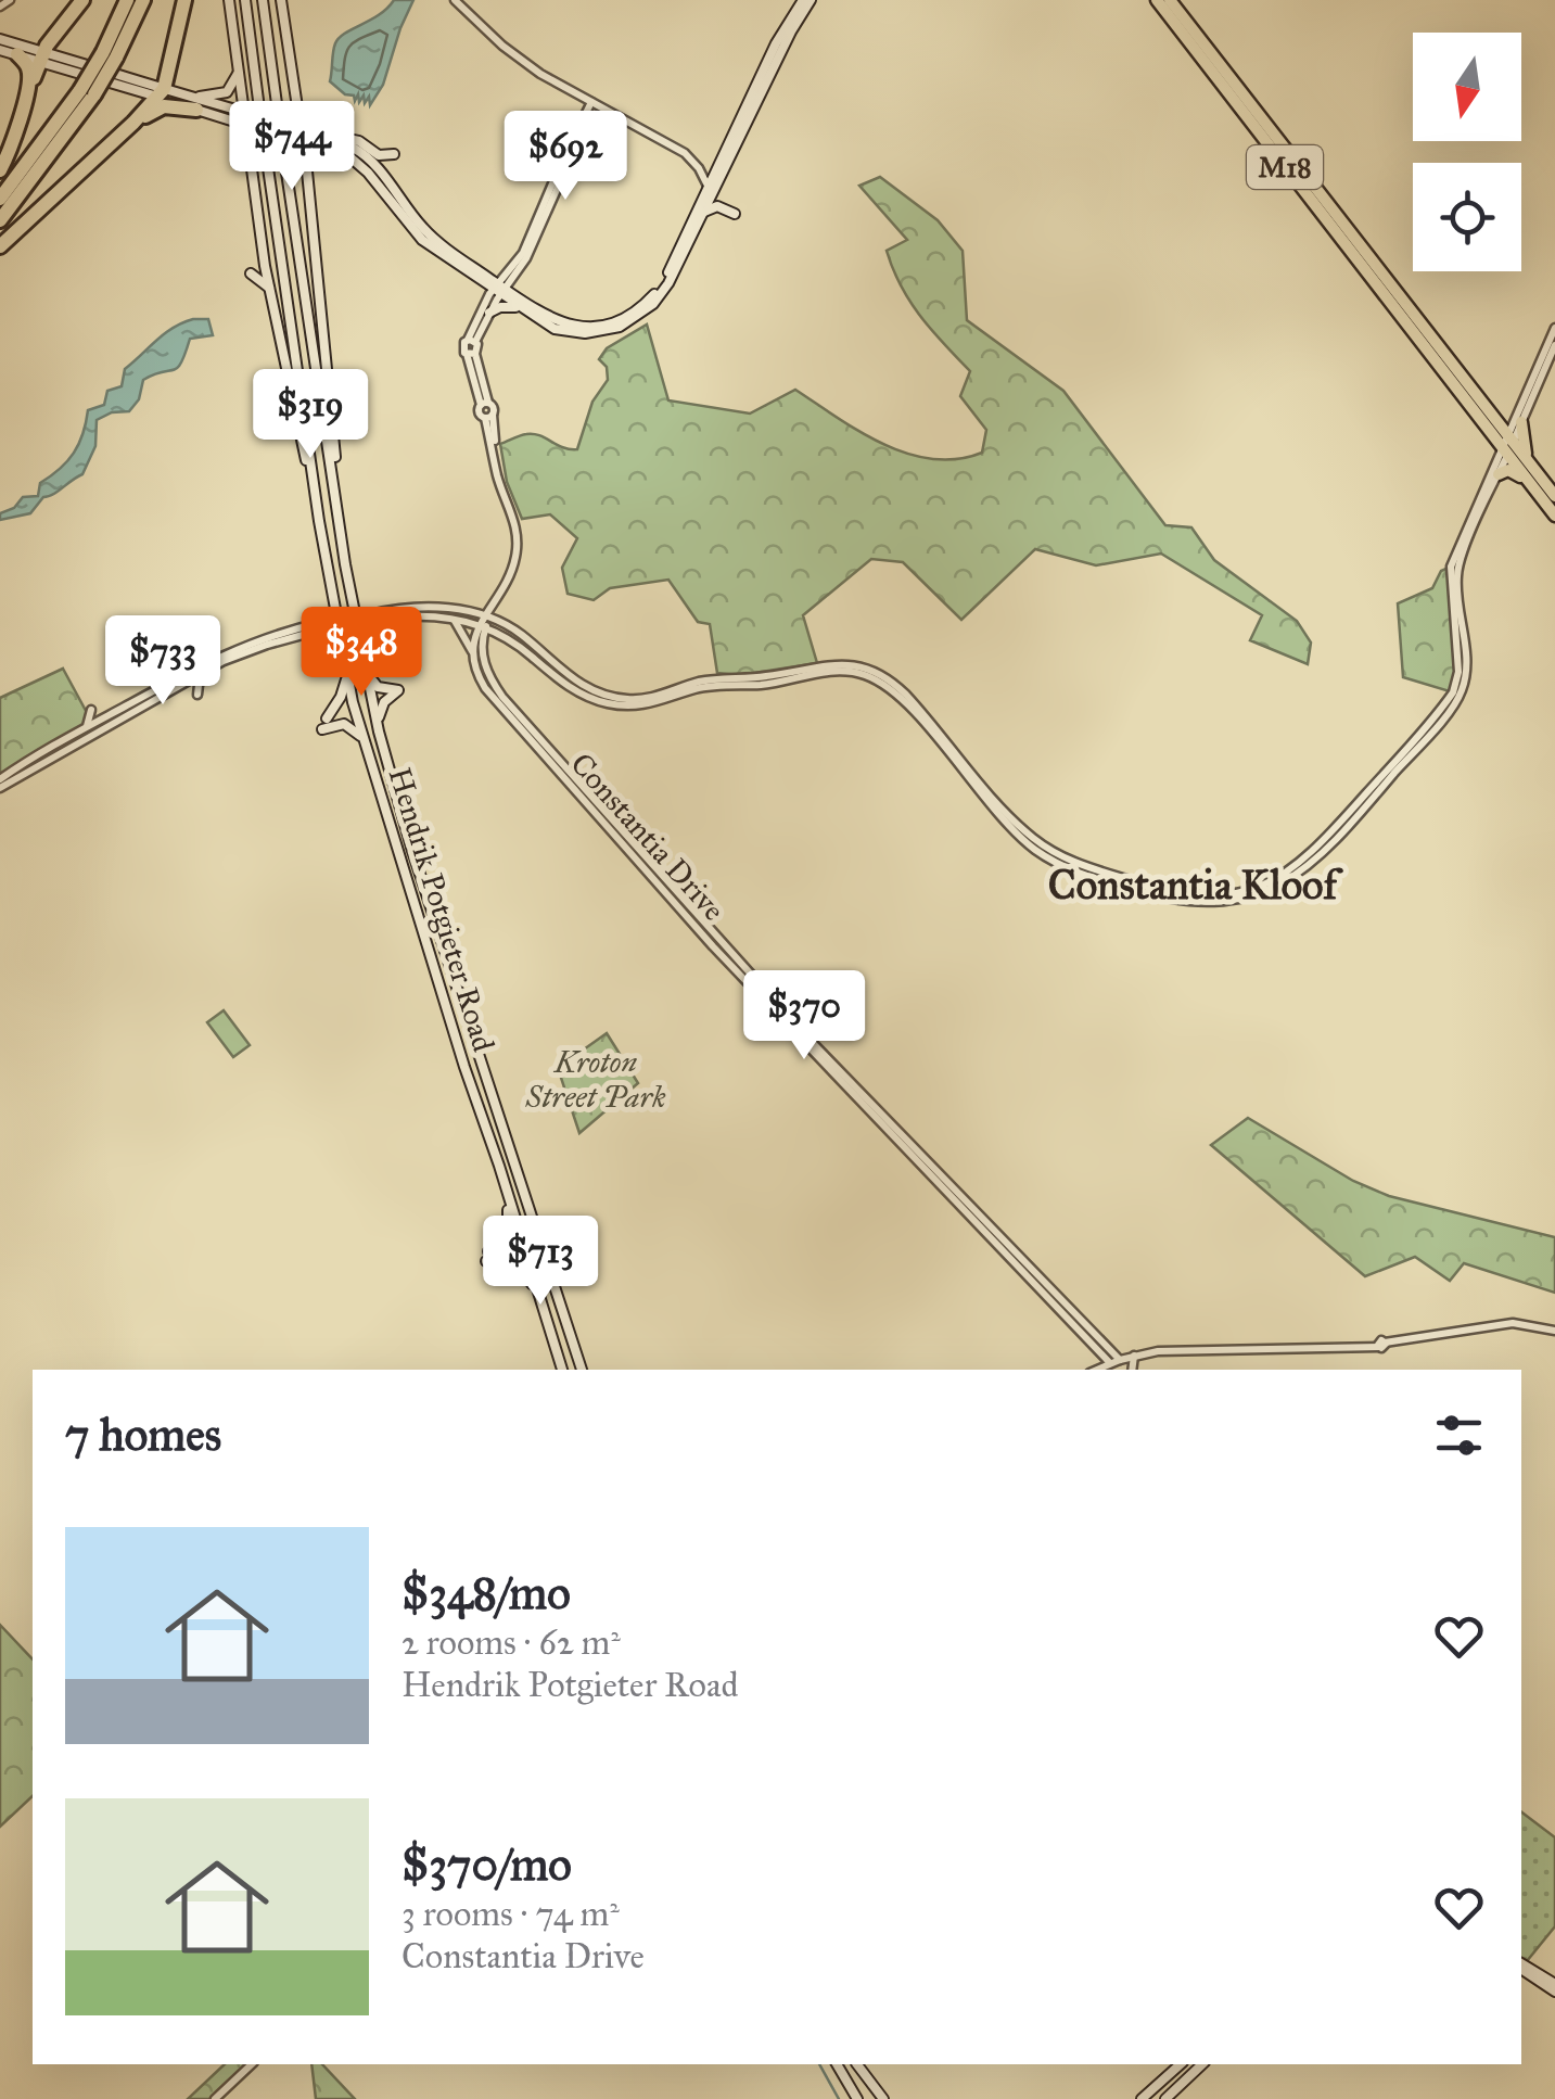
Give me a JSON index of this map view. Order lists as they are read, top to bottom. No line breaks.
{"streets":{"main road":["M18","Hendrik Potgieter Road"],"street":["Constantia Drive"]},"districts":["Constantia Kloof"],"parks":["Kroton Street Park"],"north":"bottom","page":{"price":["$744","$692","$319","$348","$733","$370","$713"],"heading":"7 homes","list":[{"name":"$348/mo","note":"2 rooms · 62 m² · Hendrik Potgieter Road"},{"name":"$370/mo","note":"3 rooms · 74 m² · Constantia Drive"}]}}
